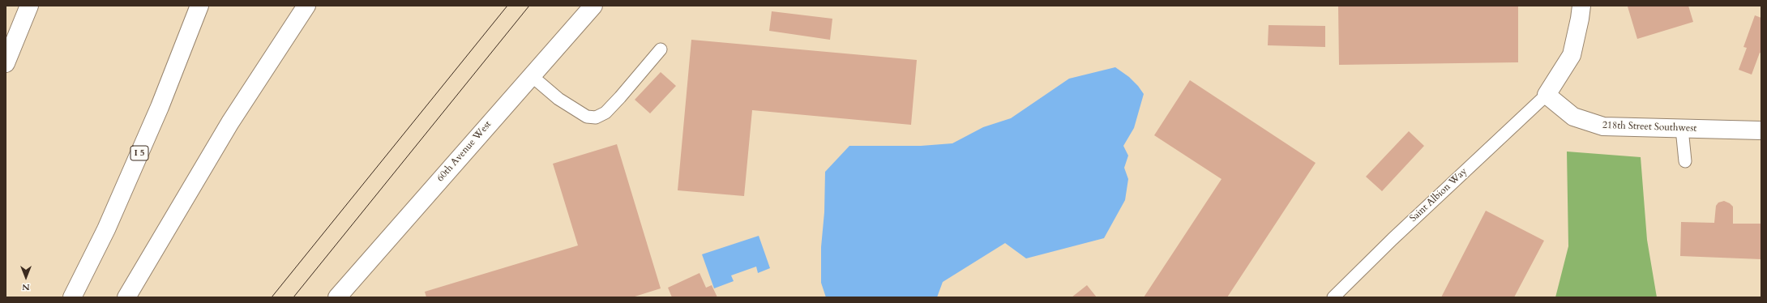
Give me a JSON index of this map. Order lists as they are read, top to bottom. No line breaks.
{"streets":{"main road":["218th Street Southwest","60th Avenue West","I 5"],"lane":["Saint Albion Way"]},"crossings":[["218th Street Southwest","Saint Albion Way"]],"north":"bottom"}
